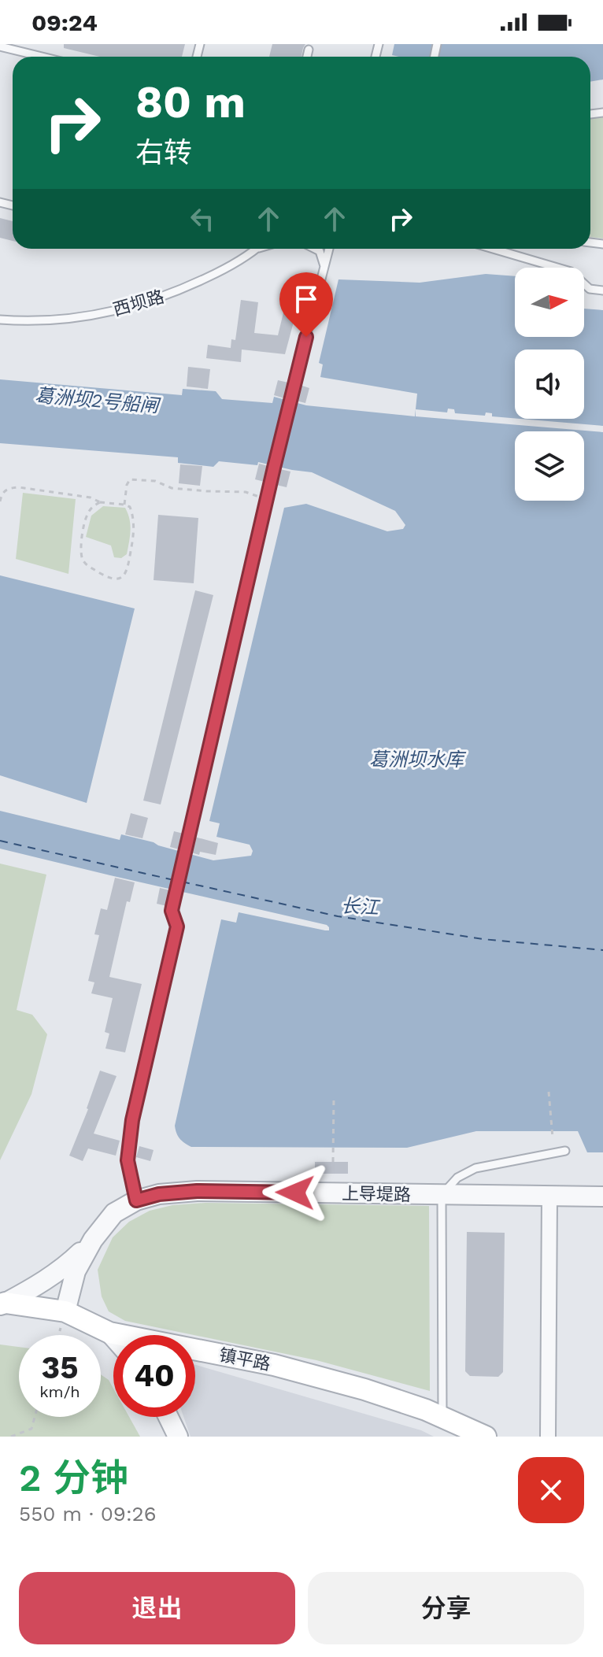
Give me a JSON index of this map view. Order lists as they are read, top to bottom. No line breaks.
{"streets":{"main road":["镇平路"],"street":["上导堤路"],"lane":["西坝路"]},"crossings":[["上导堤路","镇平路"]],"water":["葛洲坝2号船闸","葛洲坝水库","长江"],"north":"right","page":{"status":"09:24","turn":["80 m","右转"],"speed":"35 km/h","limit":"40","heading":["2 分钟","550 m · 09:26"],"buttons":["退出","分享"]}}
